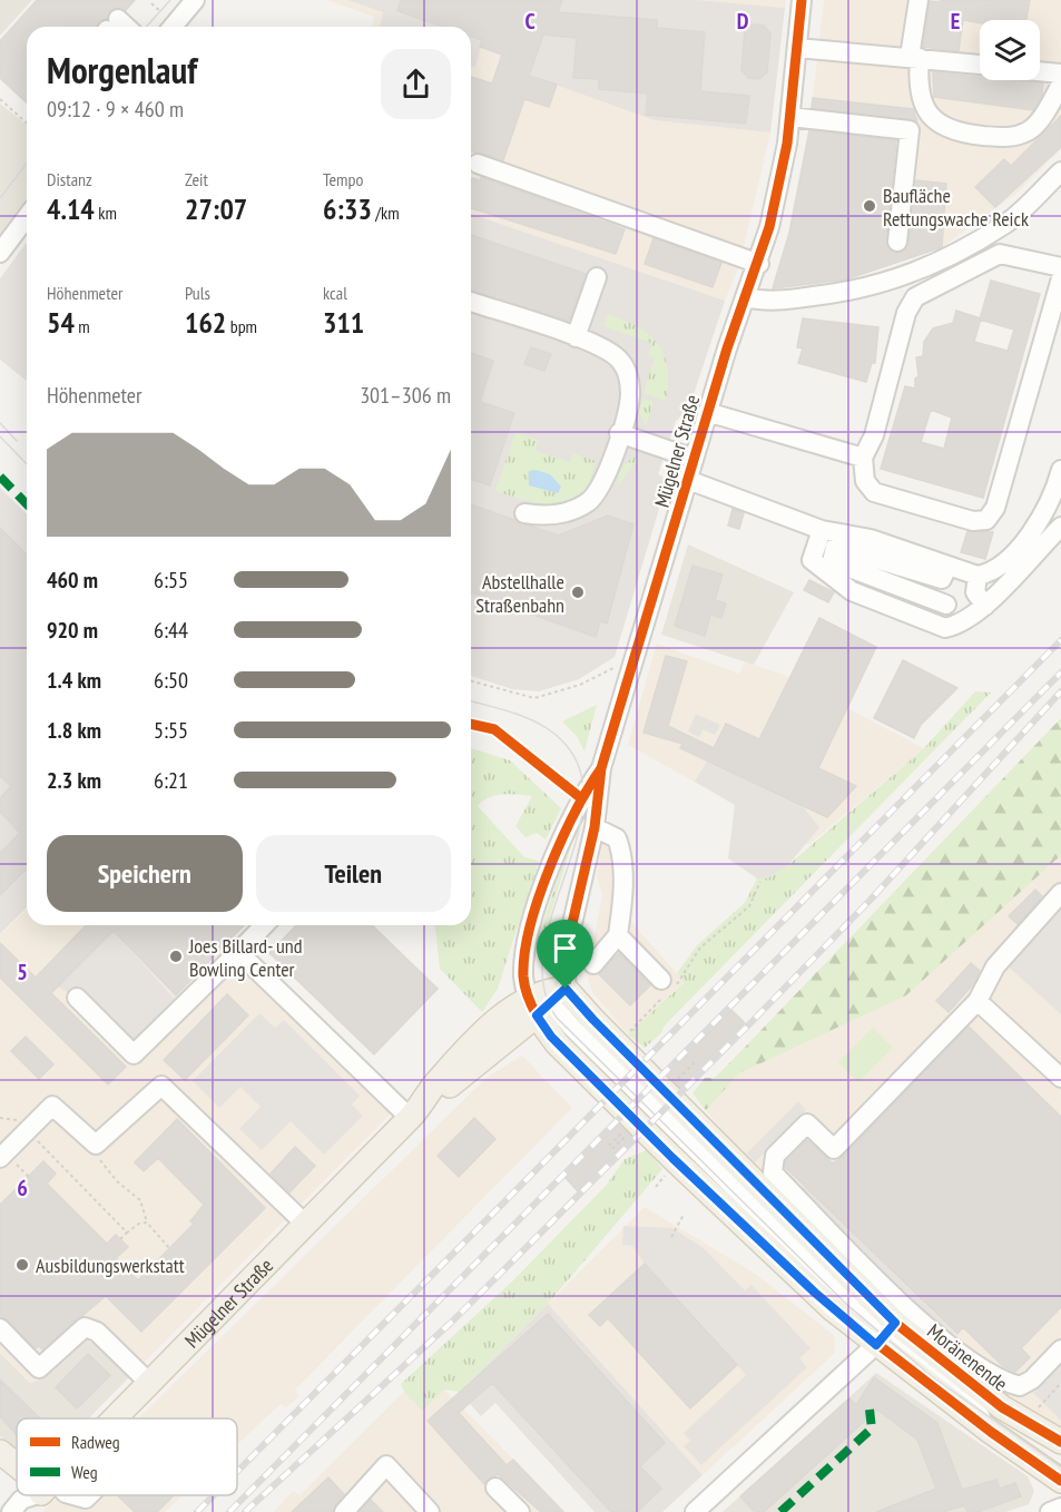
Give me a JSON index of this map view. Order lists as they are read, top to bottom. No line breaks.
{"streets":{"main road":["Mügelner Straße","Moränenende"]},"crossings":[["Mügelner Straße","Moränenende"]],"places":["Baufläche Rettungswache Reick","Abstellhalle Straßenbahn","Joes Billard- und Bowling Center","Ausbildungswerkstatt"],"legend":["Radweg","Weg"],"page":{"heading":["Morgenlauf","09:12 · 9 × 460 m"],"stats":[["Distanz","4.14 km"],["Zeit","27:07"],["Tempo","6:33 /km"],["Höhenmeter","54 m"],["Puls","162 bpm"],["kcal","311"]],"chart":["Höhenmeter","301–306 m"],"list":[{"name":"460 m","note":"6:55"},{"name":"920 m","note":"6:44"},{"name":"1.4 km","note":"6:50"},{"name":"1.8 km","note":"5:55"},{"name":"2.3 km","note":"6:21"}],"buttons":["Speichern","Teilen"]},"grid":{"columns":["C","D","E"],"rows":["5","6"]}}
